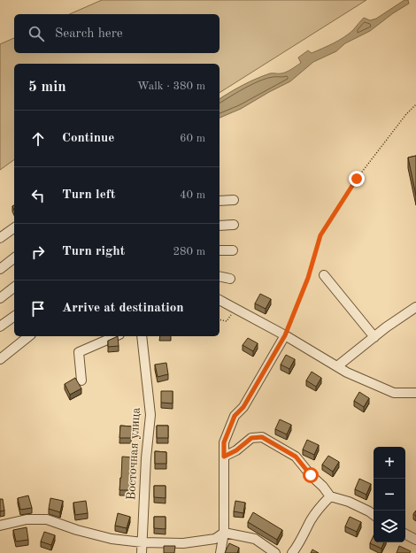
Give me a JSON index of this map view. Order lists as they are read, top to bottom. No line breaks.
{"streets":{"street":["Восточная улица"]},"page":{"search":"Search here","heading":["5 min","Walk · 380 m"],"list":[["Continue","60 m"],["Turn left","40 m"],["Turn right","280 m"],"Arrive at destination"],"map_buttons":["+","−"]}}
